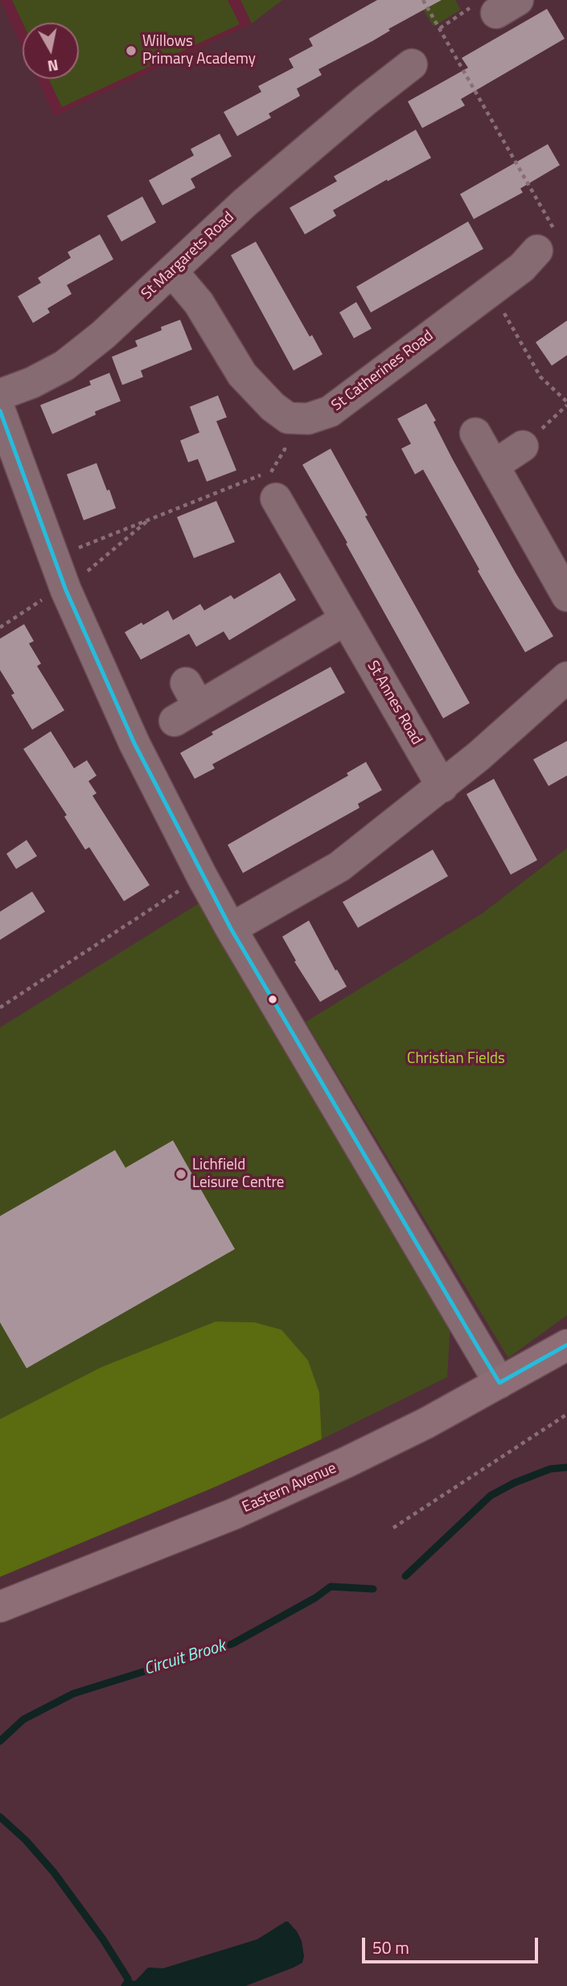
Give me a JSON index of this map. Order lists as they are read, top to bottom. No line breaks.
{"streets":{"highway":["Eastern Avenue"],"street":["St Margarets Road","St Catherines Road","St Annes Road"]},"crossings":[["St Margarets Road","St Catherines Road"]],"water":["Circuit Brook"],"parks":["Christian Fields"],"places":["Willows Primary Academy","Lichfield Leisure Centre"],"scale_bar":"50 m","north":"bottom"}
